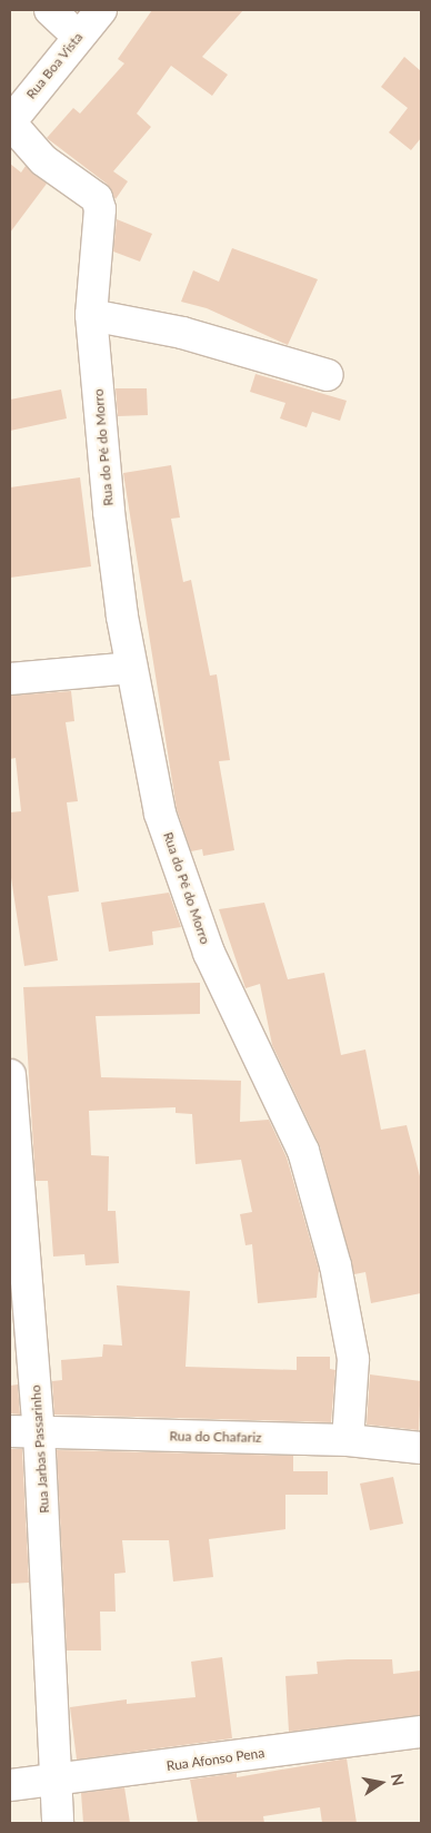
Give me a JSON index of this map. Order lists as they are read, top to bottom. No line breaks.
{"streets":{"street":["Rua Boa Vista","Rua do Pé do Morro","Rua do Chafariz","Rua Jarbas Passarinho","Rua Afonso Pena"]},"crossings":[["Rua Boa Vista","Rua do Pé do Morro"],["Rua do Pé do Morro","Rua do Chafariz"],["Rua do Chafariz","Rua Jarbas Passarinho"],["Rua Jarbas Passarinho","Rua Afonso Pena"]],"north":"right"}
